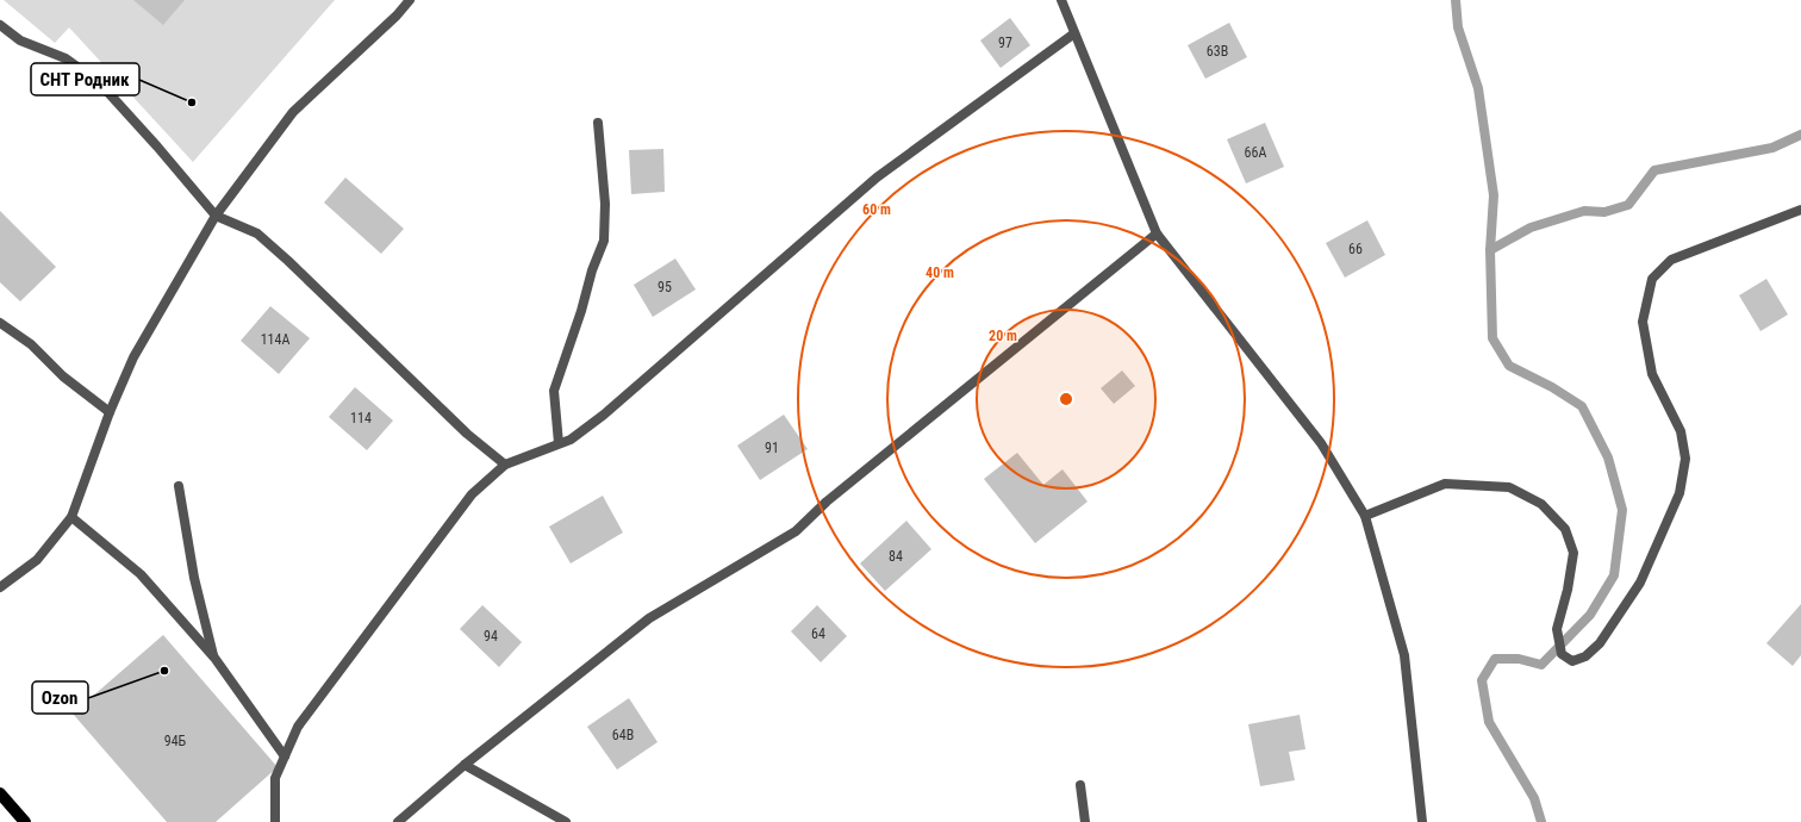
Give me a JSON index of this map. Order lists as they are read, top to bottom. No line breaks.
{"places":["СНТ Родник","Ozon"],"house_numbers":["97","63В","66А","66","95","114А","114","91","84","64","94","64В","94Б"],"rings":["60 m","40 m","20 m"]}
